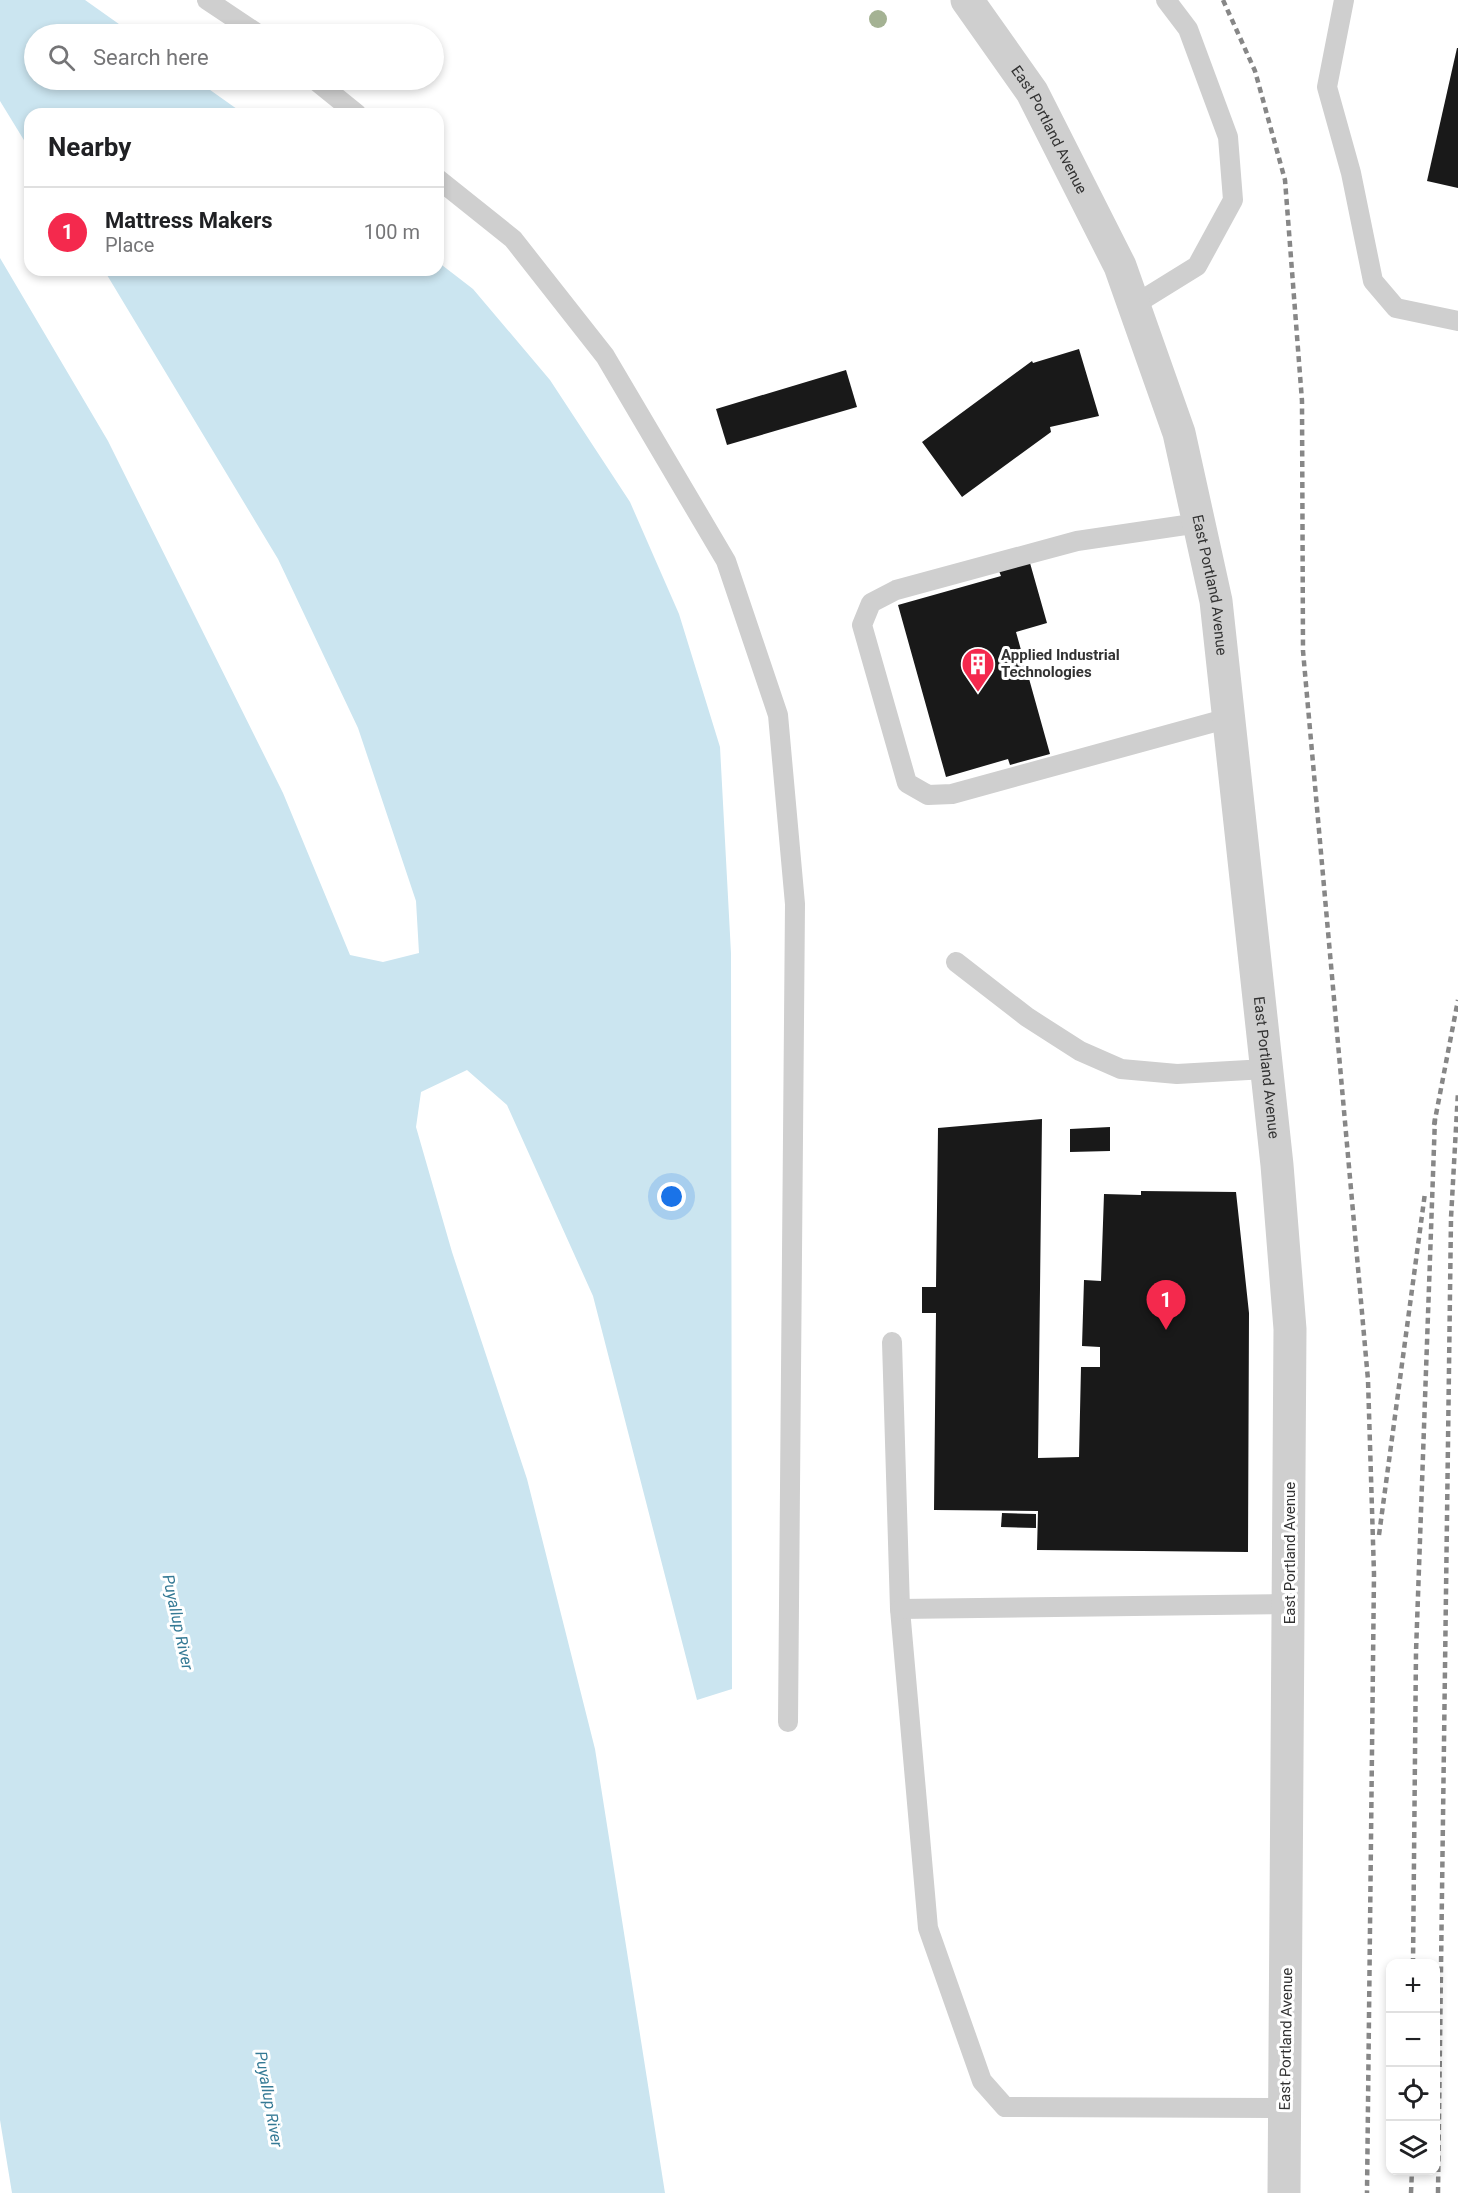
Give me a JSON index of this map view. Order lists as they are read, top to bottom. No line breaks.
{"streets":{"street":["East Portland Avenue"]},"water":["Puyallup River"],"places":{"building":["Applied Industrial Technologies"]},"page":{"search":"Search here","heading":"Nearby","list":[{"mark":"1","name":"Mattress Makers","note":"Place","value":"100 m"}],"pins":"1","map_buttons":["+","−"]}}
